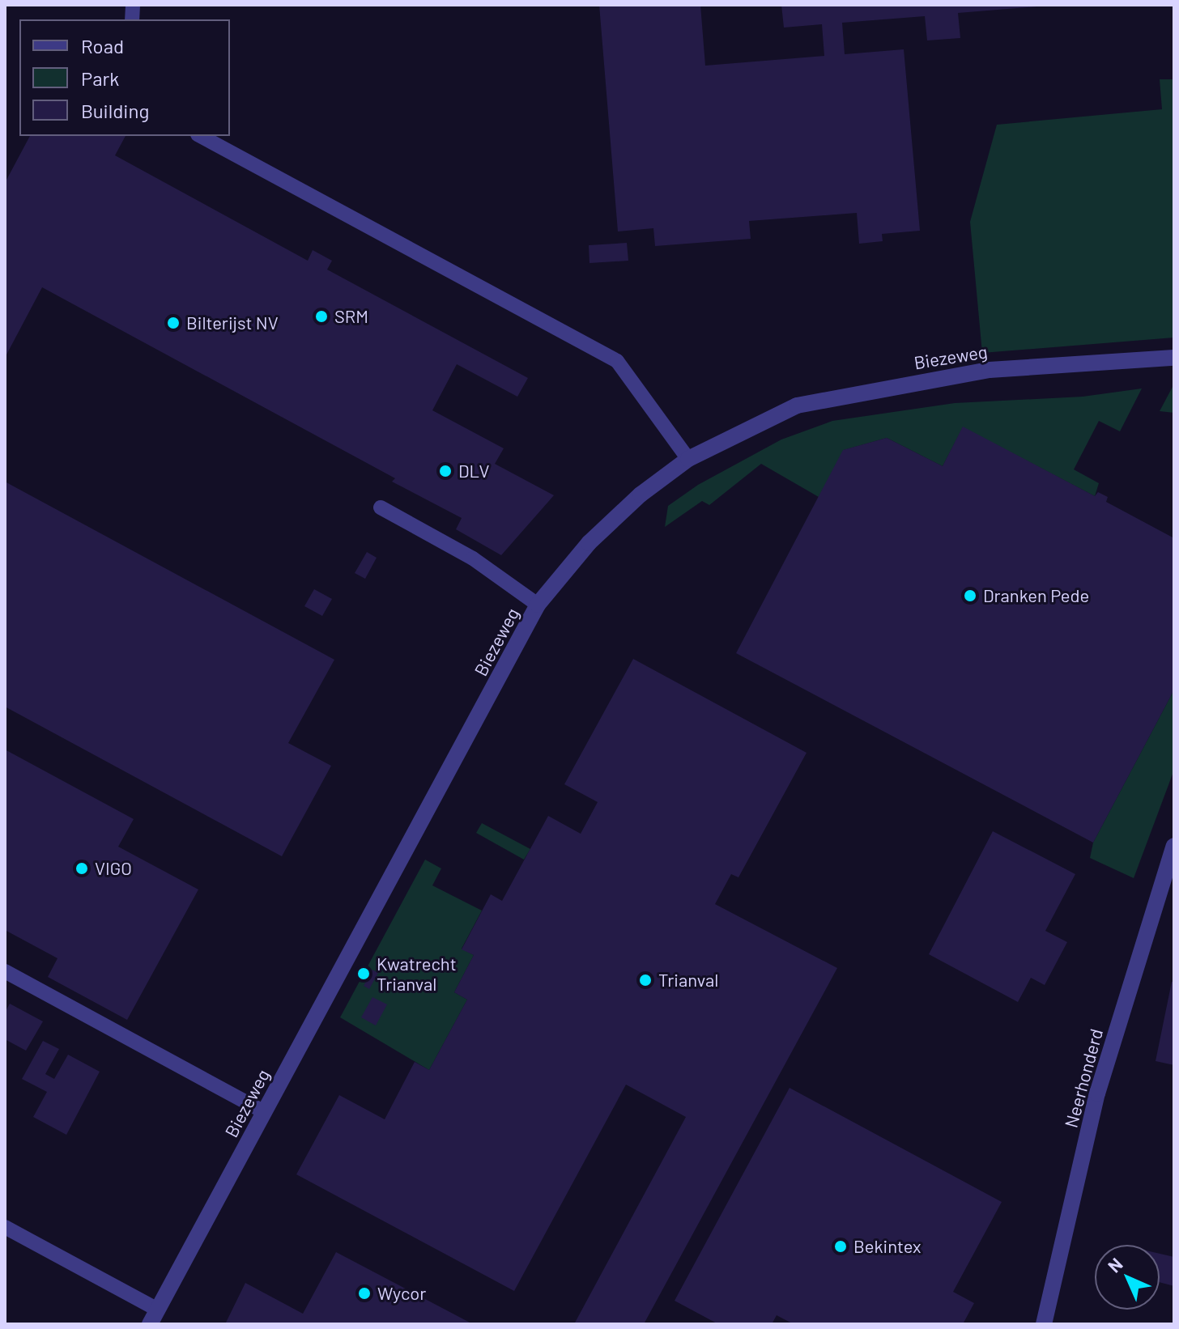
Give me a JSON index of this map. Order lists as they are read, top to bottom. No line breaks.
{"streets":{"street":["Biezeweg","Neerhonderd"]},"places":["SRM","Bilterijst NV","DLV","Dranken Pede","VIGO","Kwatrecht Trianval","Trianval","Bekintex","Wycor"],"legend":["Road","Park","Building"],"north":"top left"}
